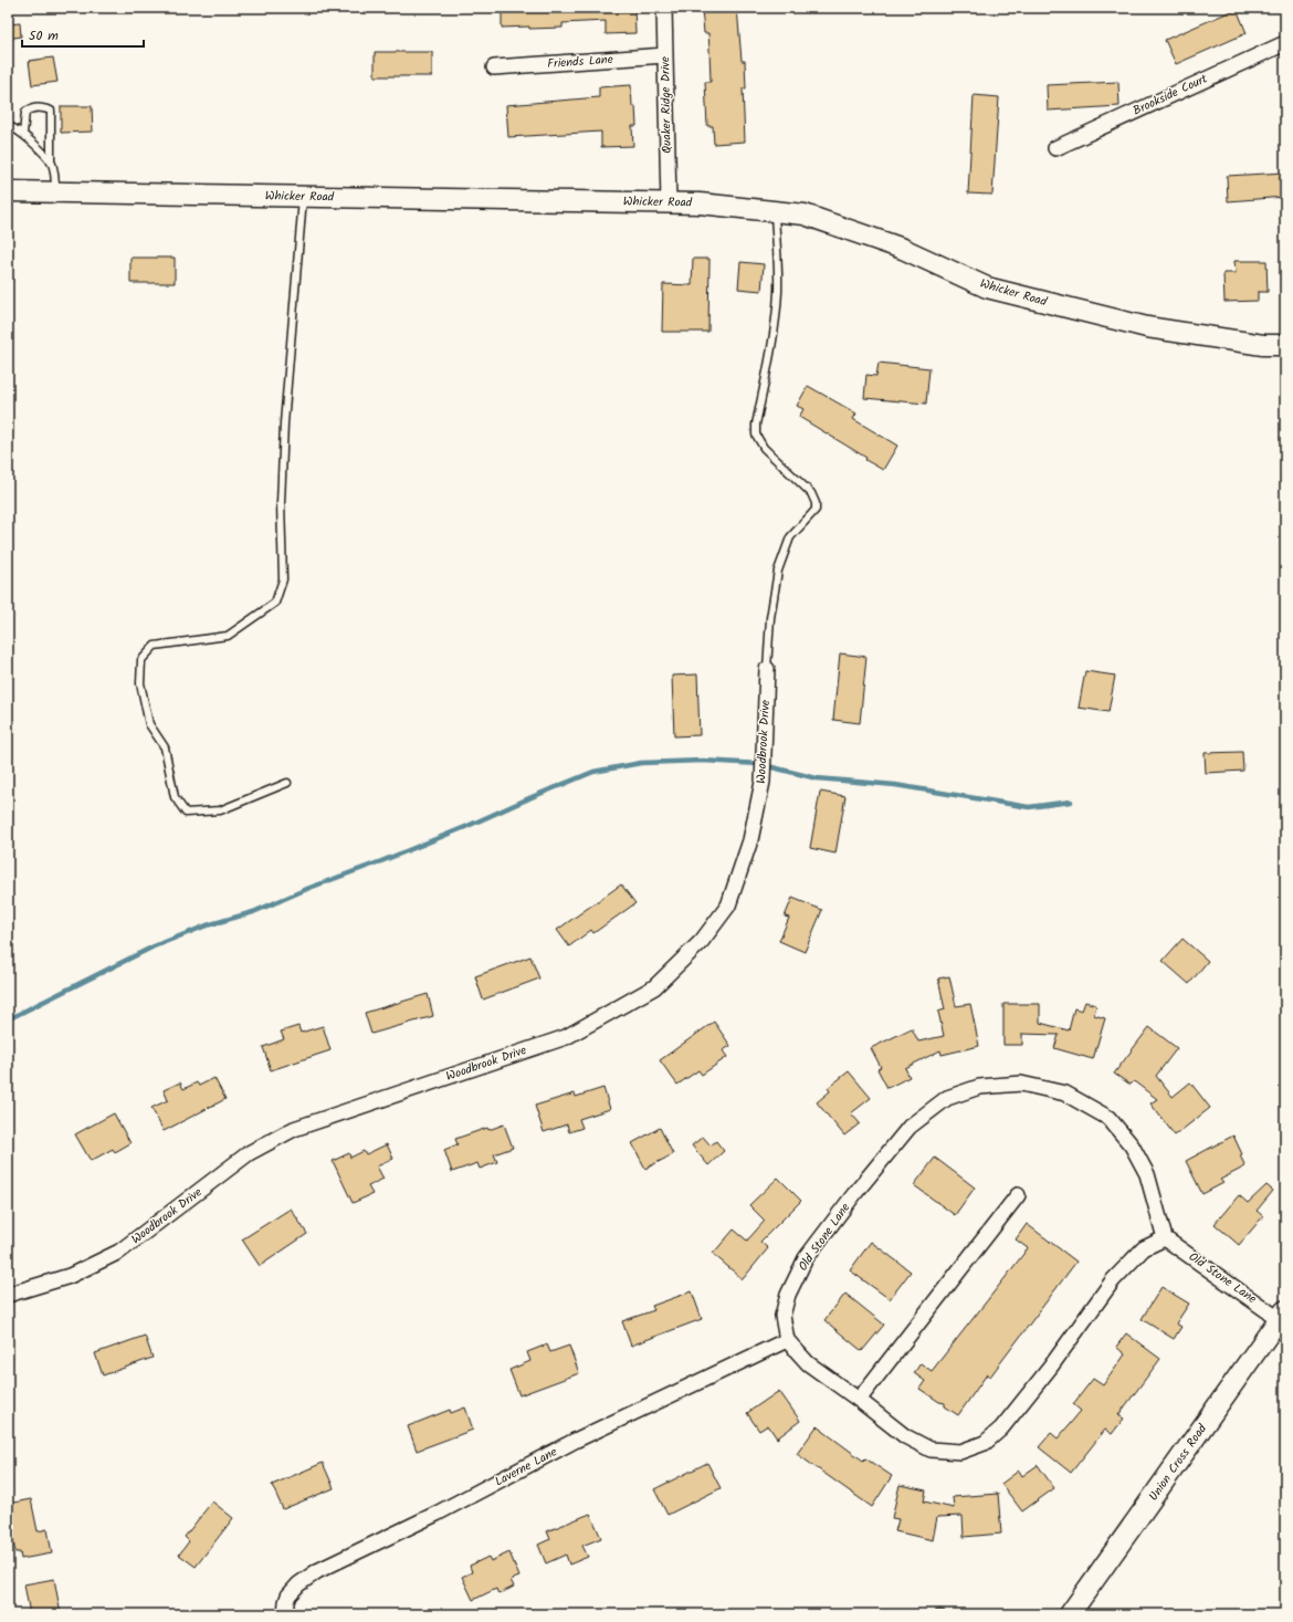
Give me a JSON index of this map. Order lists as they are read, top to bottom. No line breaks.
{"streets":{"street":["Friends Lane","Brookside Court","Quaker Ridge Drive","Whicker Road","Woodbrook Drive","Old Stone Lane","Union Cross Road","Laverne Lane"]},"crossings":[["Friends Lane","Quaker Ridge Drive"],["Quaker Ridge Drive","Whicker Road"],["Old Stone Lane","Union Cross Road"],["Old Stone Lane","Laverne Lane"]],"scale_bar":"50 m"}
